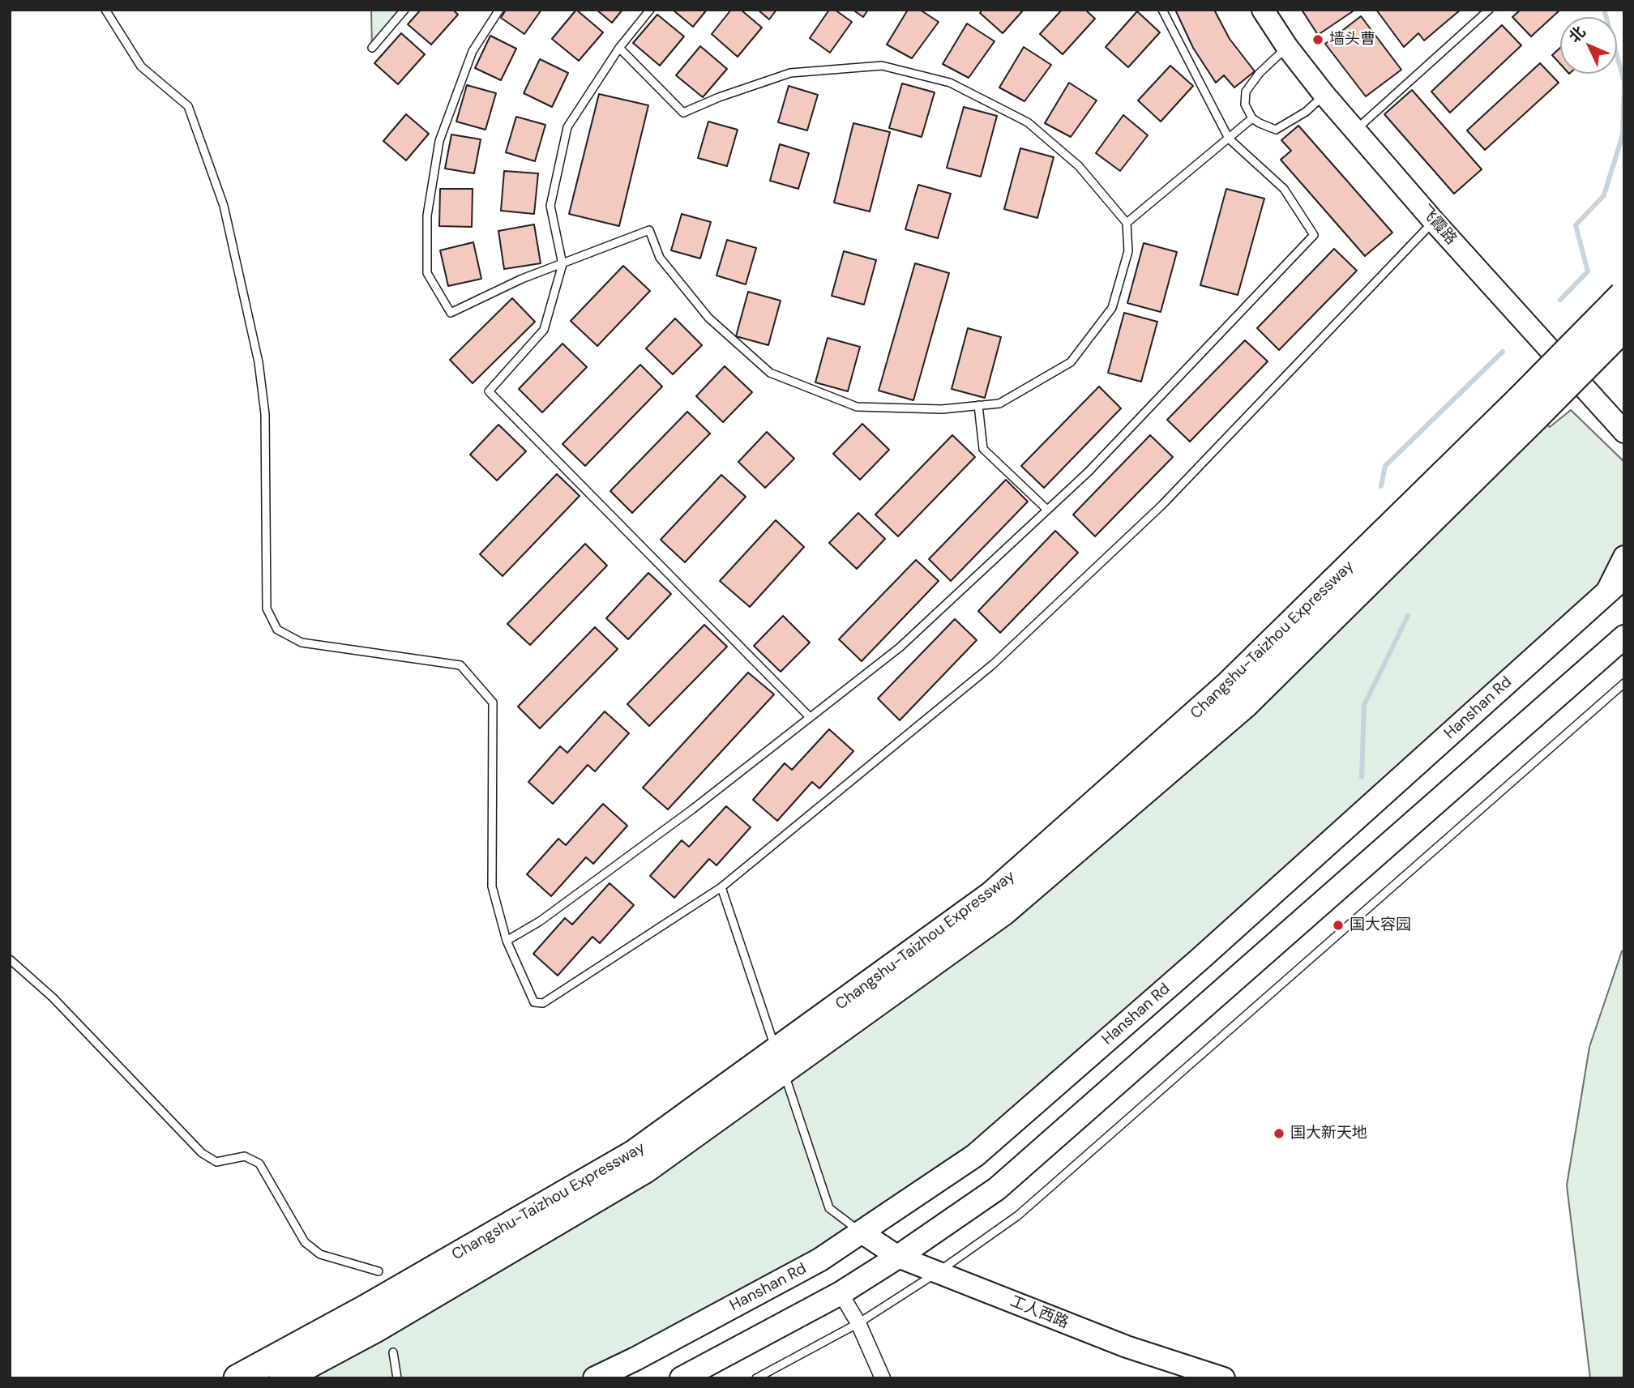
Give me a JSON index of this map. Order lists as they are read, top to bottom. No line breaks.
{"streets":{"highway":["Changshu-Taizhou Expressway"],"main road":["飞霞路","Hanshan Rd","工人西路"]},"crossings":[["Hanshan Rd","工人西路"]],"places":["墙头曹","国大容园","国大新天地"],"north":"top left"}
